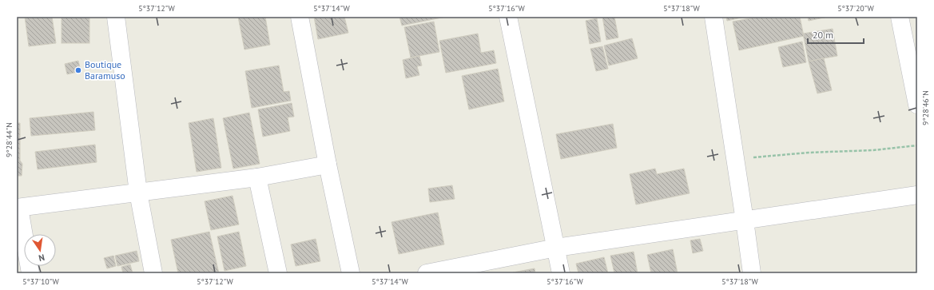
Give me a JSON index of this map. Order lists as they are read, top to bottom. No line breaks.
{"places":["Boutique Baramuso"],"scale_bar":"20 m","north":"bottom","coordinates":["5°37'12\"W","5°37'14\"W","5°37'16\"W","5°37'18\"W","5°37'20\"W","9°28'46\"N","9°28'44\"N","5°37'10\"W"]}
